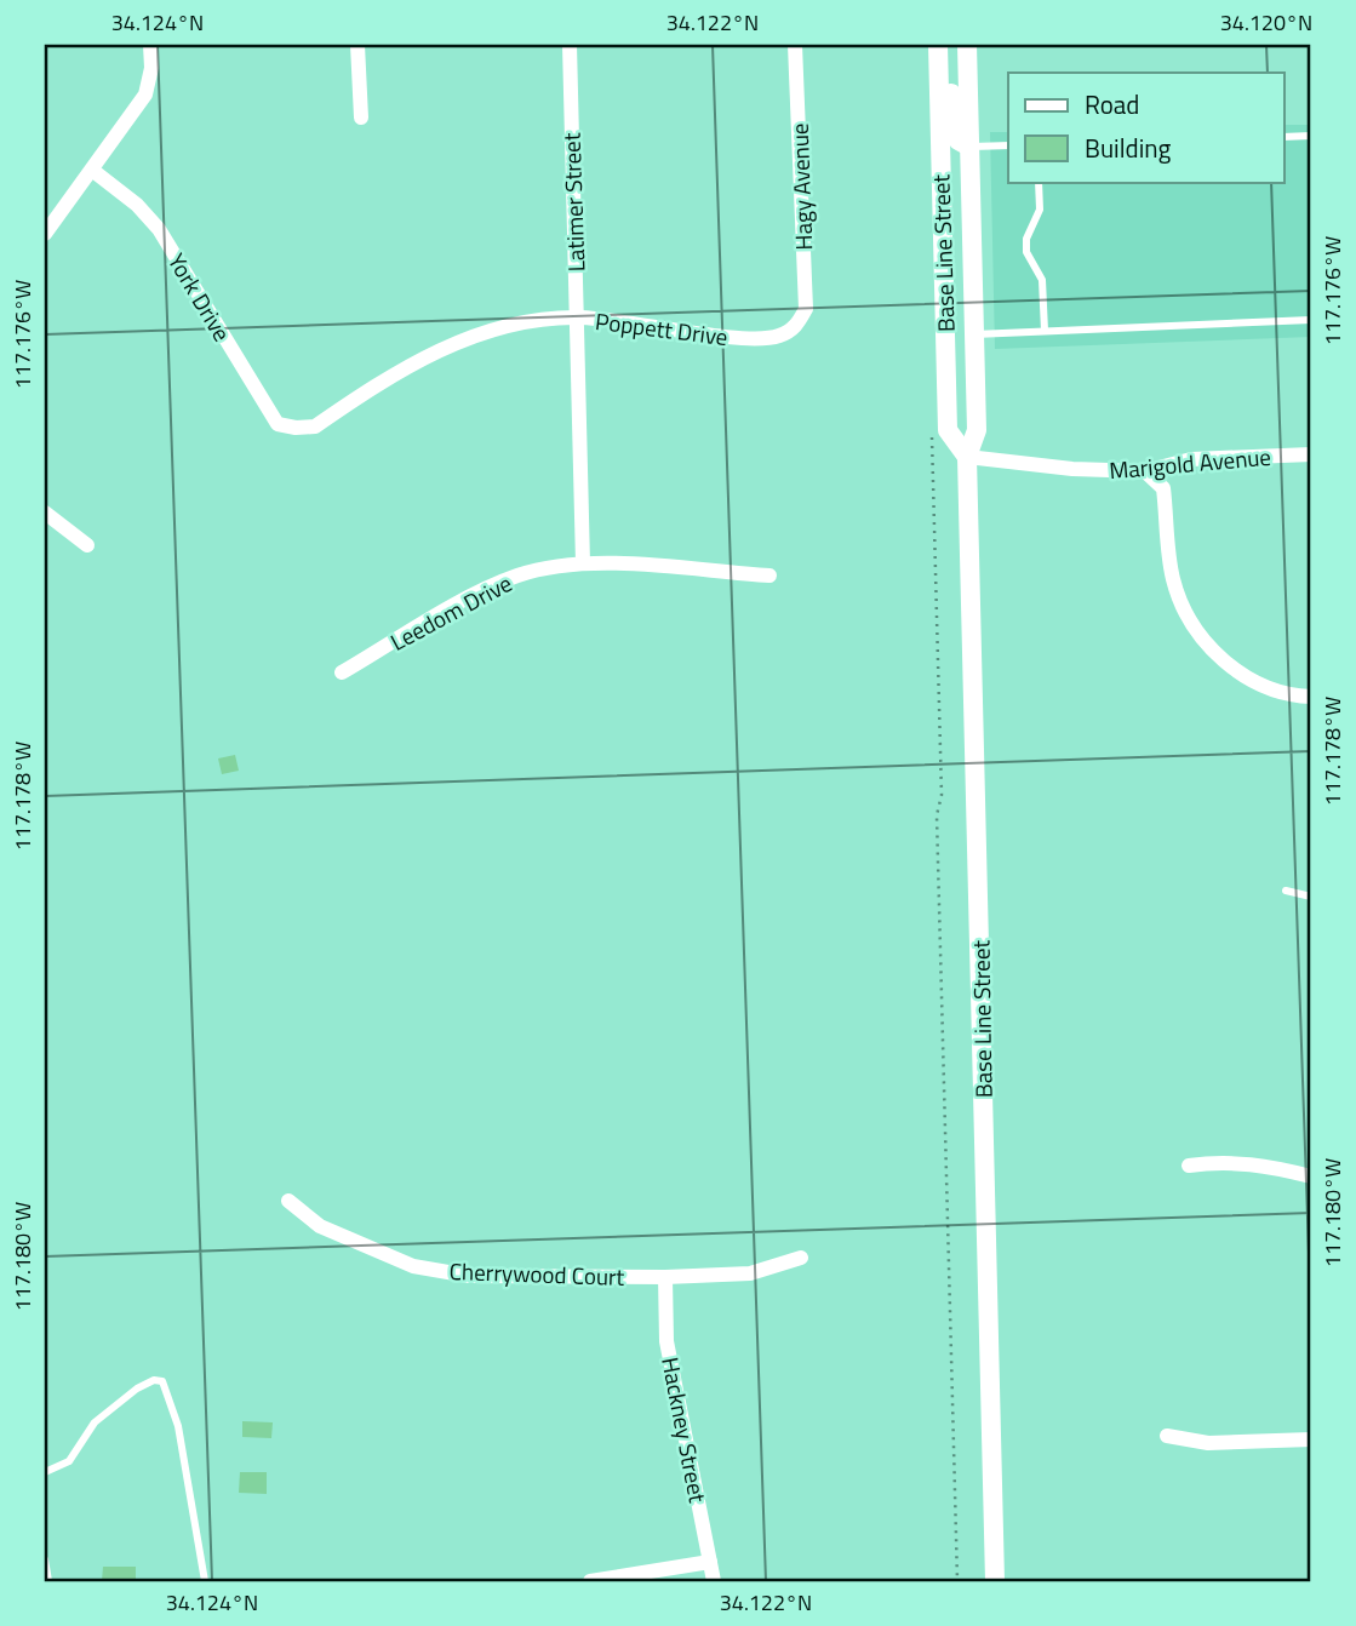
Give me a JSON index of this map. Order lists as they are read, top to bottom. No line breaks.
{"streets":{"main road":["Base Line Street"],"street":["Hagy Avenue","Latimer Street","York Drive","Poppett Drive","Marigold Avenue","Leedom Drive","Cherrywood Court","Hackney Street"]},"crossings":[["Hagy Avenue","Poppett Drive"],["Latimer Street","Poppett Drive"],["Latimer Street","Leedom Drive"],["Base Line Street","Marigold Avenue"],["York Drive","Poppett Drive"],["Cherrywood Court","Hackney Street"]],"legend":["Road","Building"],"coordinates":["34.124°N","34.122°N","34.120°N","117.176°W","117.178°W","117.180°W"]}
